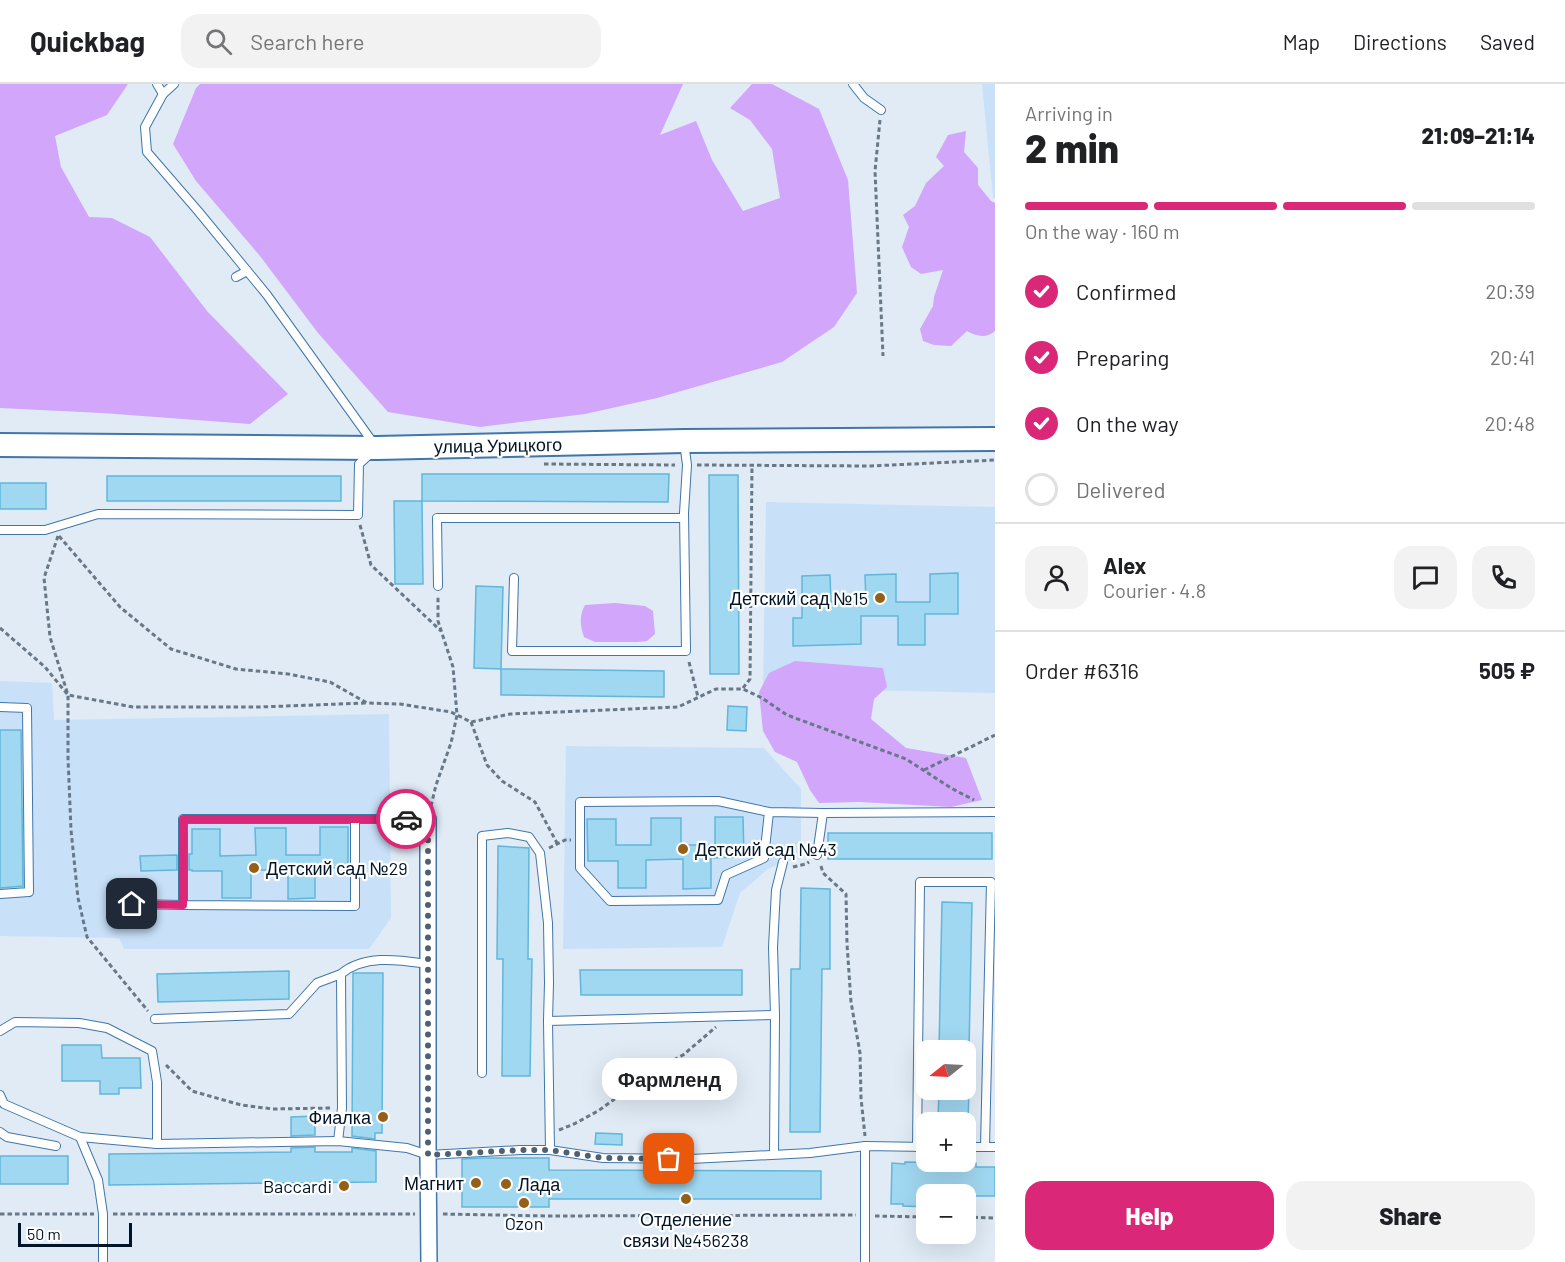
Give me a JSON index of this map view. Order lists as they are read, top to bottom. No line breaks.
{"streets":{"street":["улица Урицкого"]},"places":["Детский сад №15","Детский сад №43","Детский сад №29","Фиалка","Фармленд","Магнит","Лада","Baccardi","Отделение связи №456238","Ozon"],"scale_bar":"50 m","north":"left","page":{"header":"Quickbag","search":"Search here","nav":["Map","Directions","Saved"],"heading":["2 min","Arriving in","21:09–21:14"],"panel":["Alex","Courier · 4.8","Order #6316","505 ₽"],"bar":"On the way · 160 m","list":[["Confirmed","20:39"],["Preparing","20:41"],["On the way","20:48"],"Delivered"],"map_buttons":["+","−"],"bubble":"Фармленд","buttons":["Help","Share"],"scale":"50 m"}}
